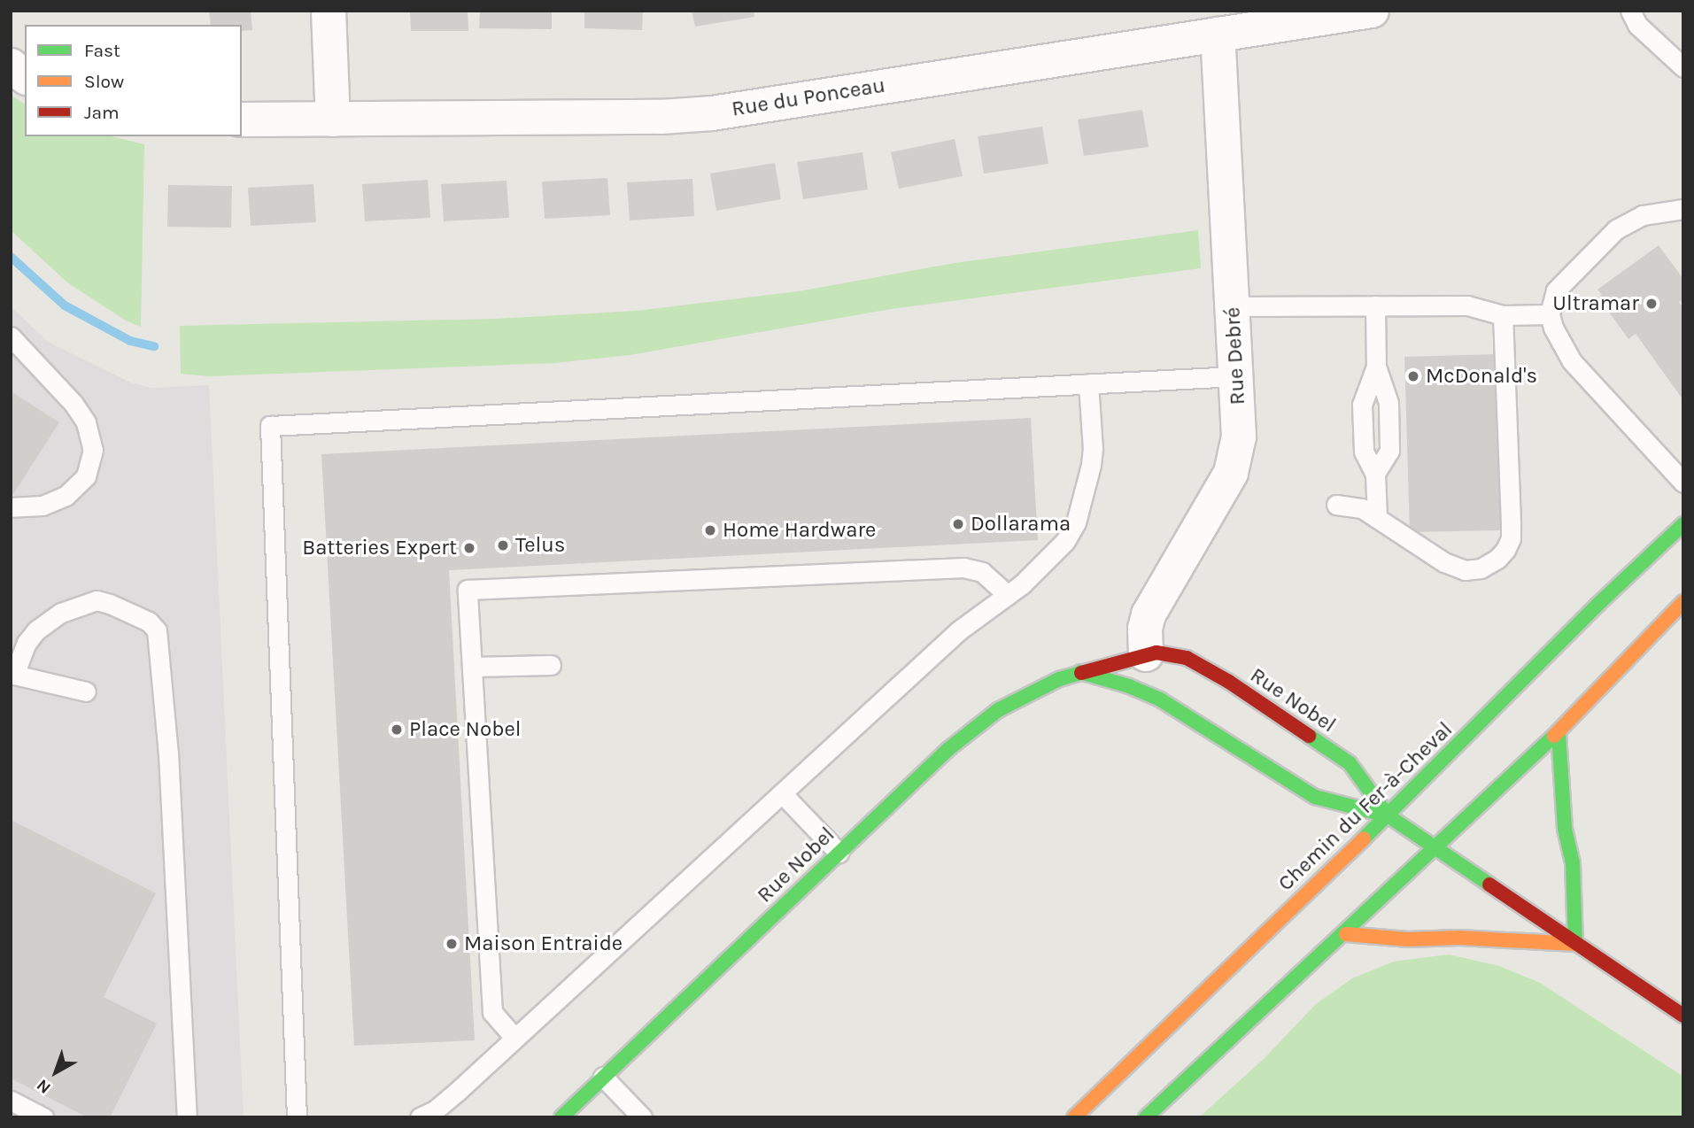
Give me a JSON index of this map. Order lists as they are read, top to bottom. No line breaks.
{"streets":{"street":["Rue du Ponceau","Rue Debré","Rue Nobel","Chemin du Fer-à-Cheval"]},"crossings":[["Rue du Ponceau","Rue Debré"],["Rue Debré","Rue Nobel"],["Rue Nobel","Chemin du Fer-à-Cheval"]],"places":["Ultramar","McDonald's","Dollarama","Home Hardware","Telus","Batteries Expert","Place Nobel","Maison Entraide"],"legend":["Fast","Slow","Jam"],"north":"bottom left"}
